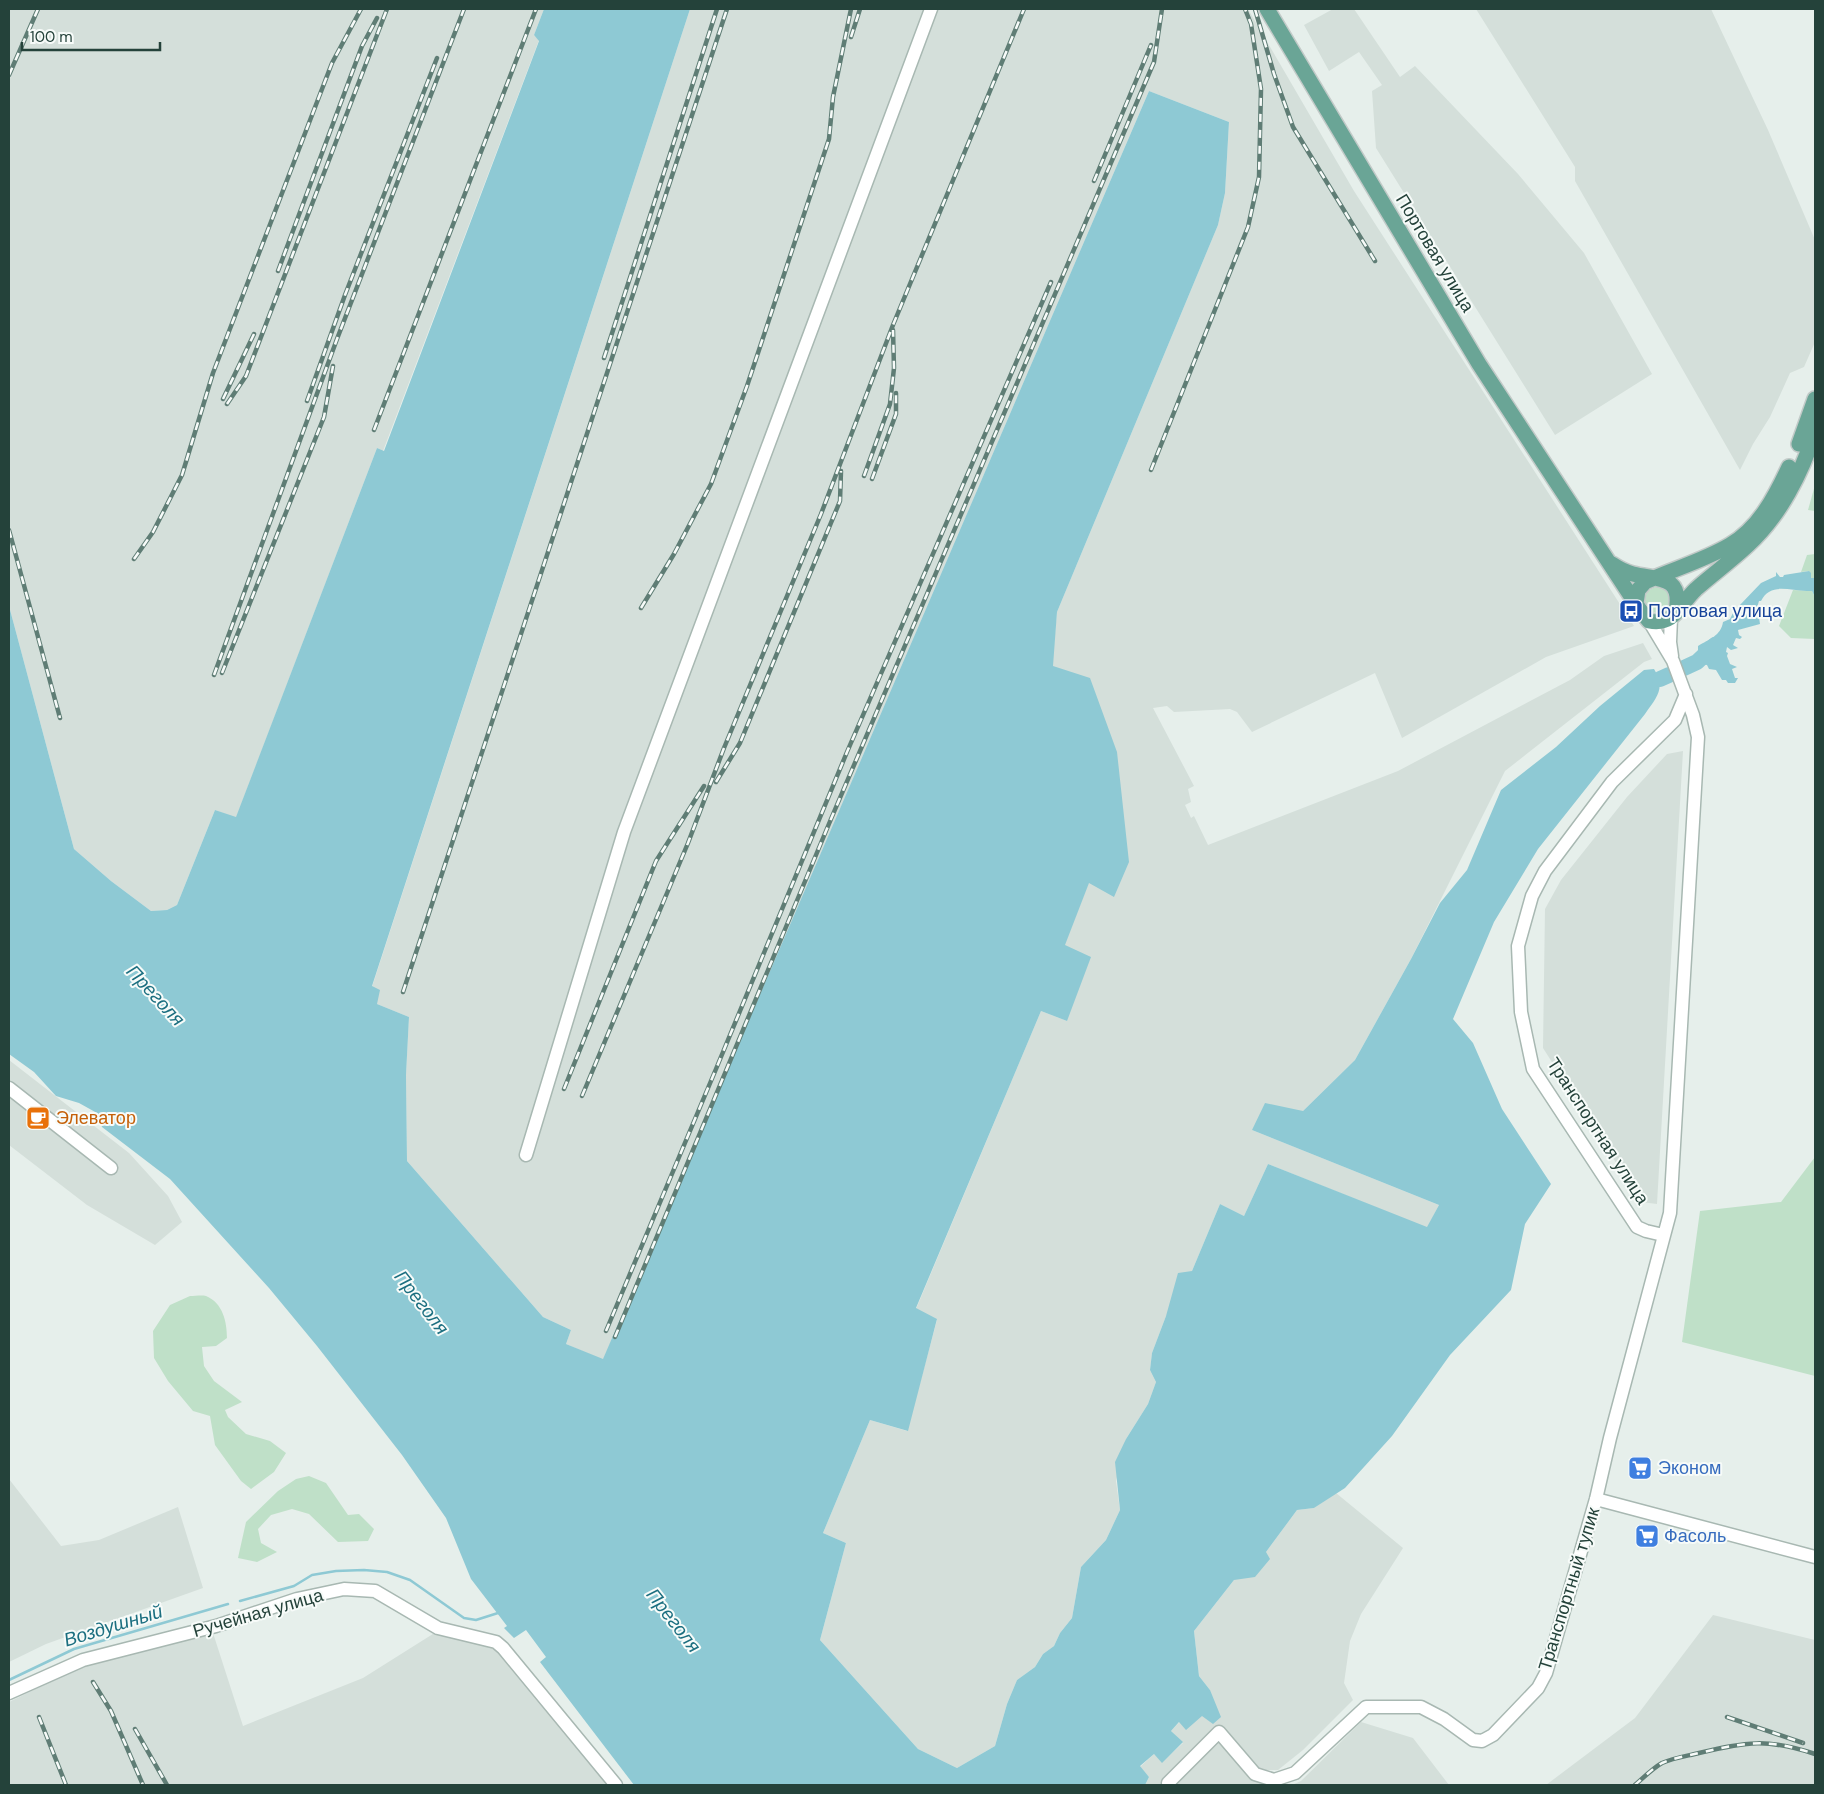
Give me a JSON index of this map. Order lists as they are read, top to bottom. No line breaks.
{"streets":{"main road":["Портовая улица","Транспортная улица"],"street":["Транспортный тупик","Ручейная улица"]},"crossings":[["Портовая улица","Транспортная улица"],["Транспортная улица","Транспортный тупик"]],"water":["Преголя","Воздушный"],"places":{"bus stop":["Портовая улица"],"cafe":["Элеватор"],"supermarket":["Эконом","Фасоль"]},"scale_bar":"100 m"}
